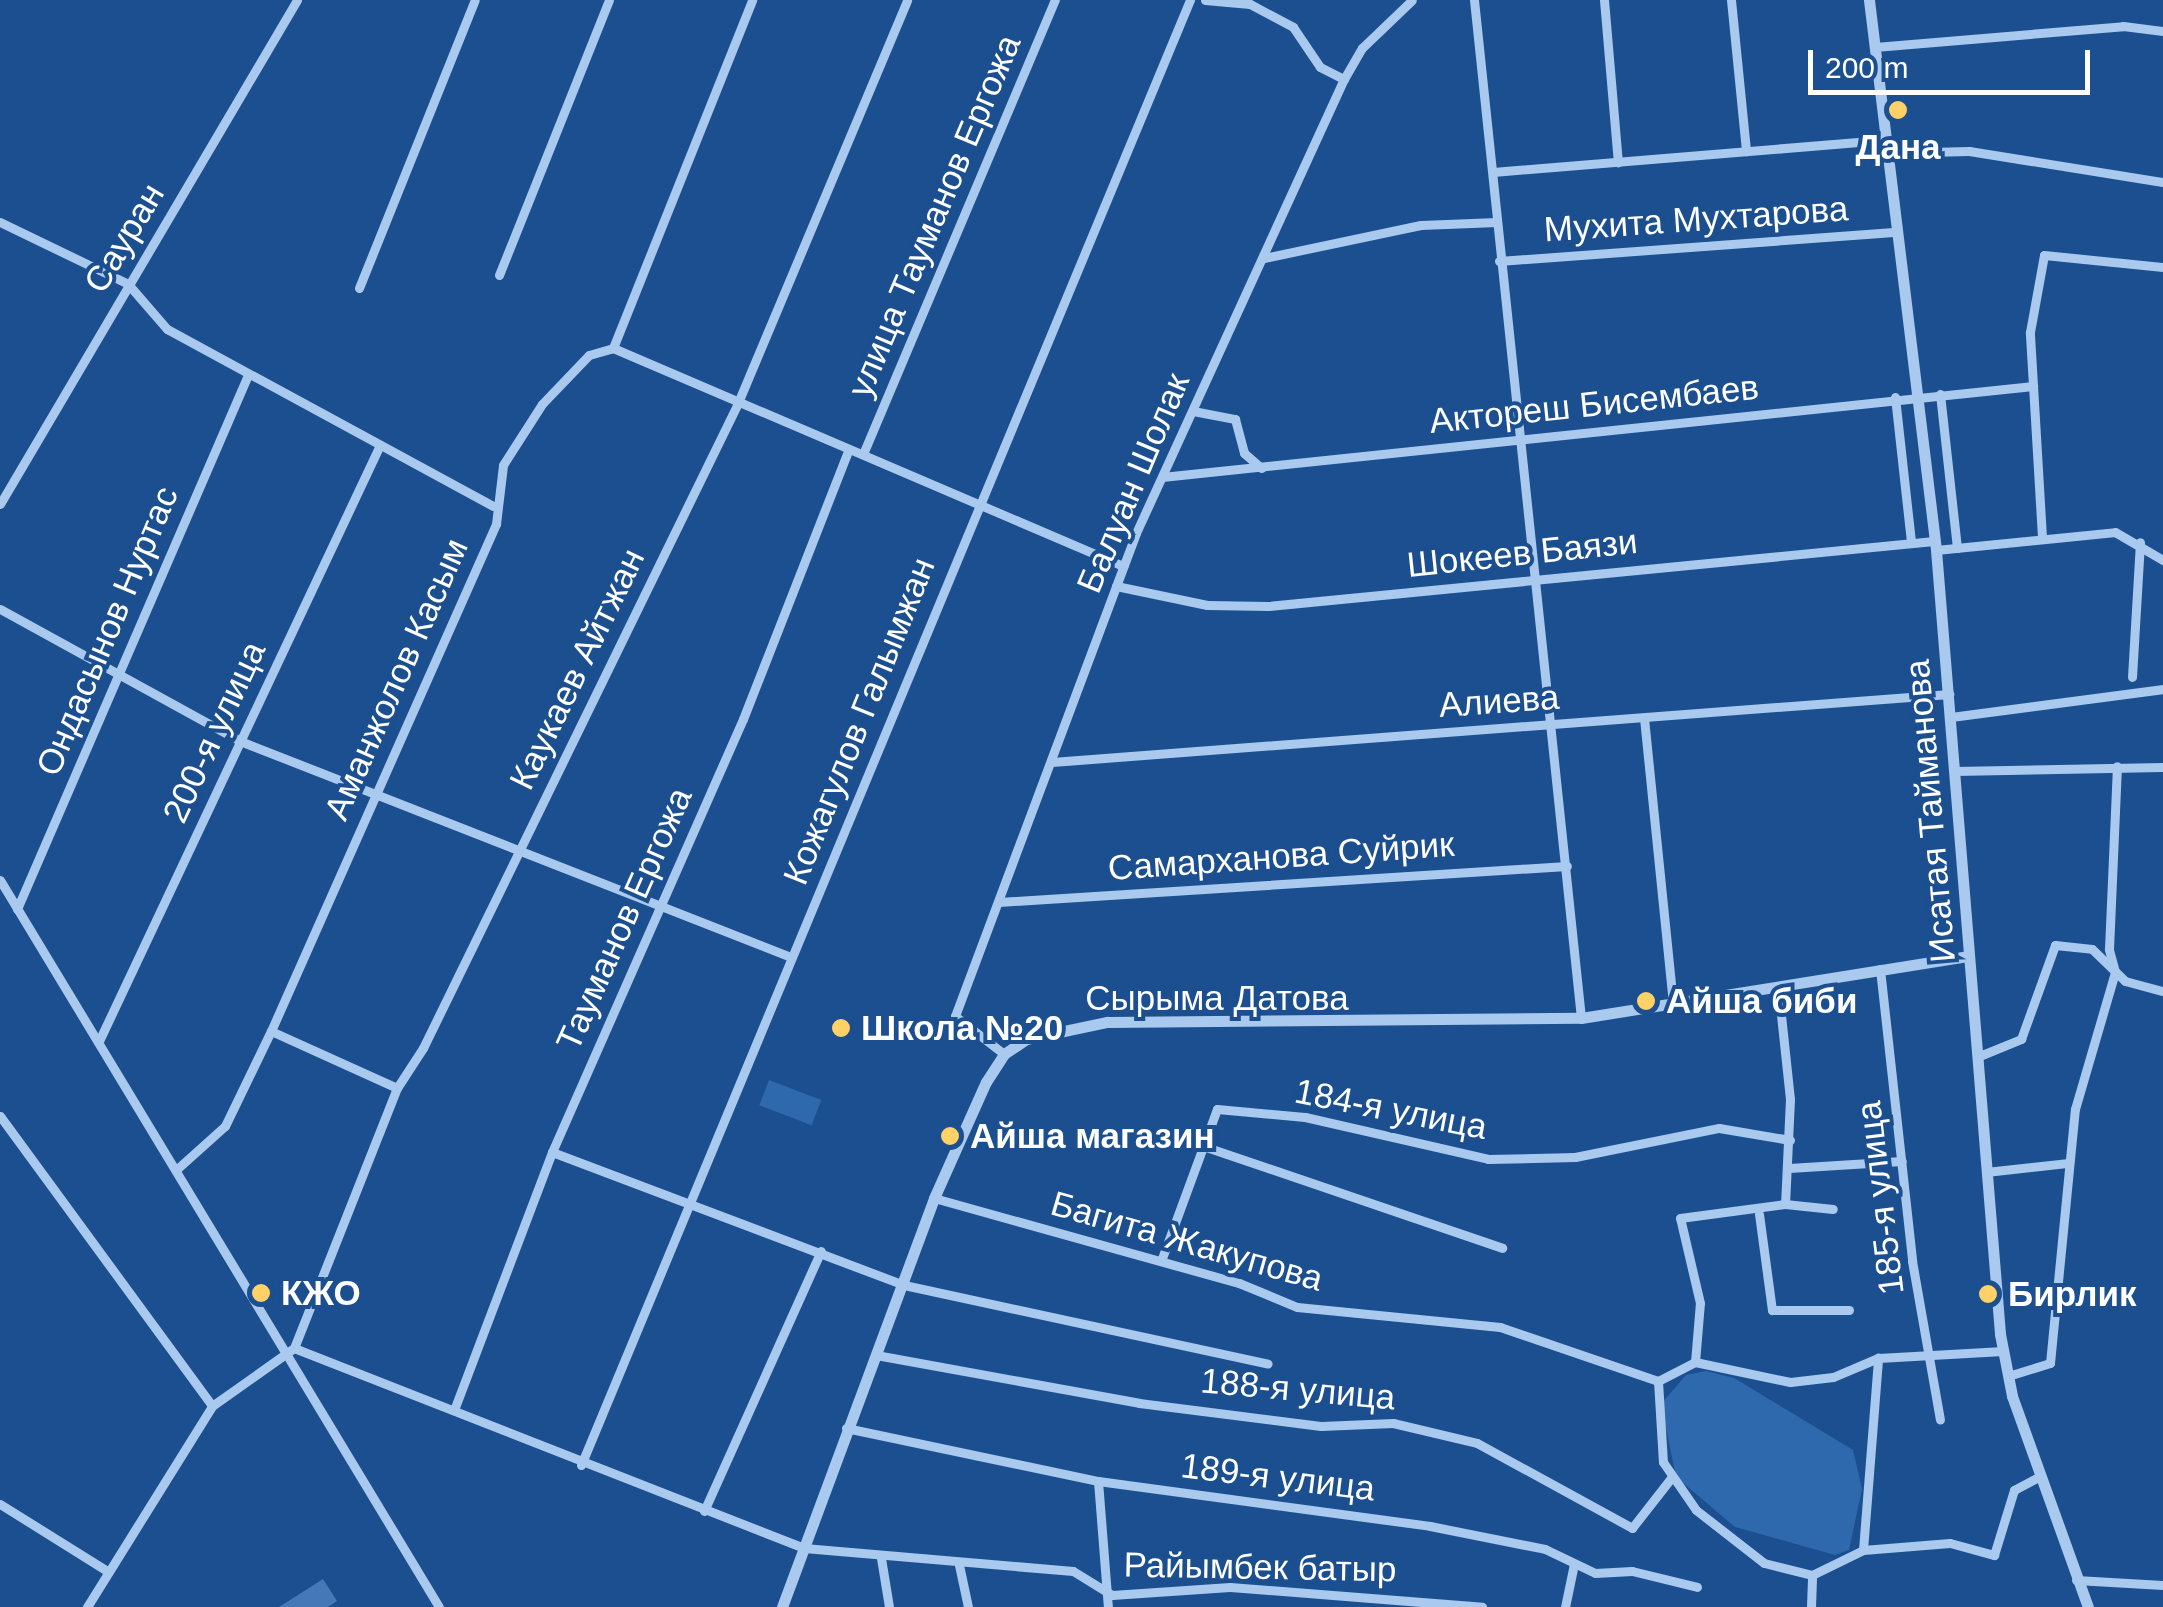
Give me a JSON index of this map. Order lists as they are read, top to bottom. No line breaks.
{"streets":{"street":["улица Тауманов Ергожа","Мухита Мухтарова","Сауран","Актореш Бисембаев","Балуан Шолак","Шокеев Баязи","Ондасынов Нуртас","Каукаев Айтжан","Аманжолов Касым","Алиева","Кожагулов Галымжан","200-я улица","Исатая Тайманова","Самарханова Суйрик","Тауманов Ергожа","Сырыма Датова","184-я улица","185-я улица","Багита Жакупова","188-я улица","189-я улица","Райымбек батыр"]},"crossings":[["Мухита Мухтарова","Исатая Тайманова"],["Актореш Бисембаев","Балуан Шолак"],["Актореш Бисембаев","Исатая Тайманова"],["Балуан Шолак","Шокеев Баязи"],["Балуан Шолак","Алиева"],["Балуан Шолак","Самарханова Суйрик"],["Балуан Шолак","Сырыма Датова"],["Шокеев Баязи","Исатая Тайманова"],["Каукаев Айтжан","Райымбек батыр"],["Алиева","Исатая Тайманова"],["Кожагулов Галымжан","188-я улица"],["Кожагулов Галымжан","Райымбек батыр"],["Исатая Тайманова","Сырыма Датова"],["Тауманов Ергожа","188-я улица"],["Тауманов Ергожа","Райымбек батыр"],["Сырыма Датова","185-я улица"]],"places":["Дана","Айша биби","Школа №20","Айша магазин","КЖО","Бирлик"],"scale_bar":"200 m"}
